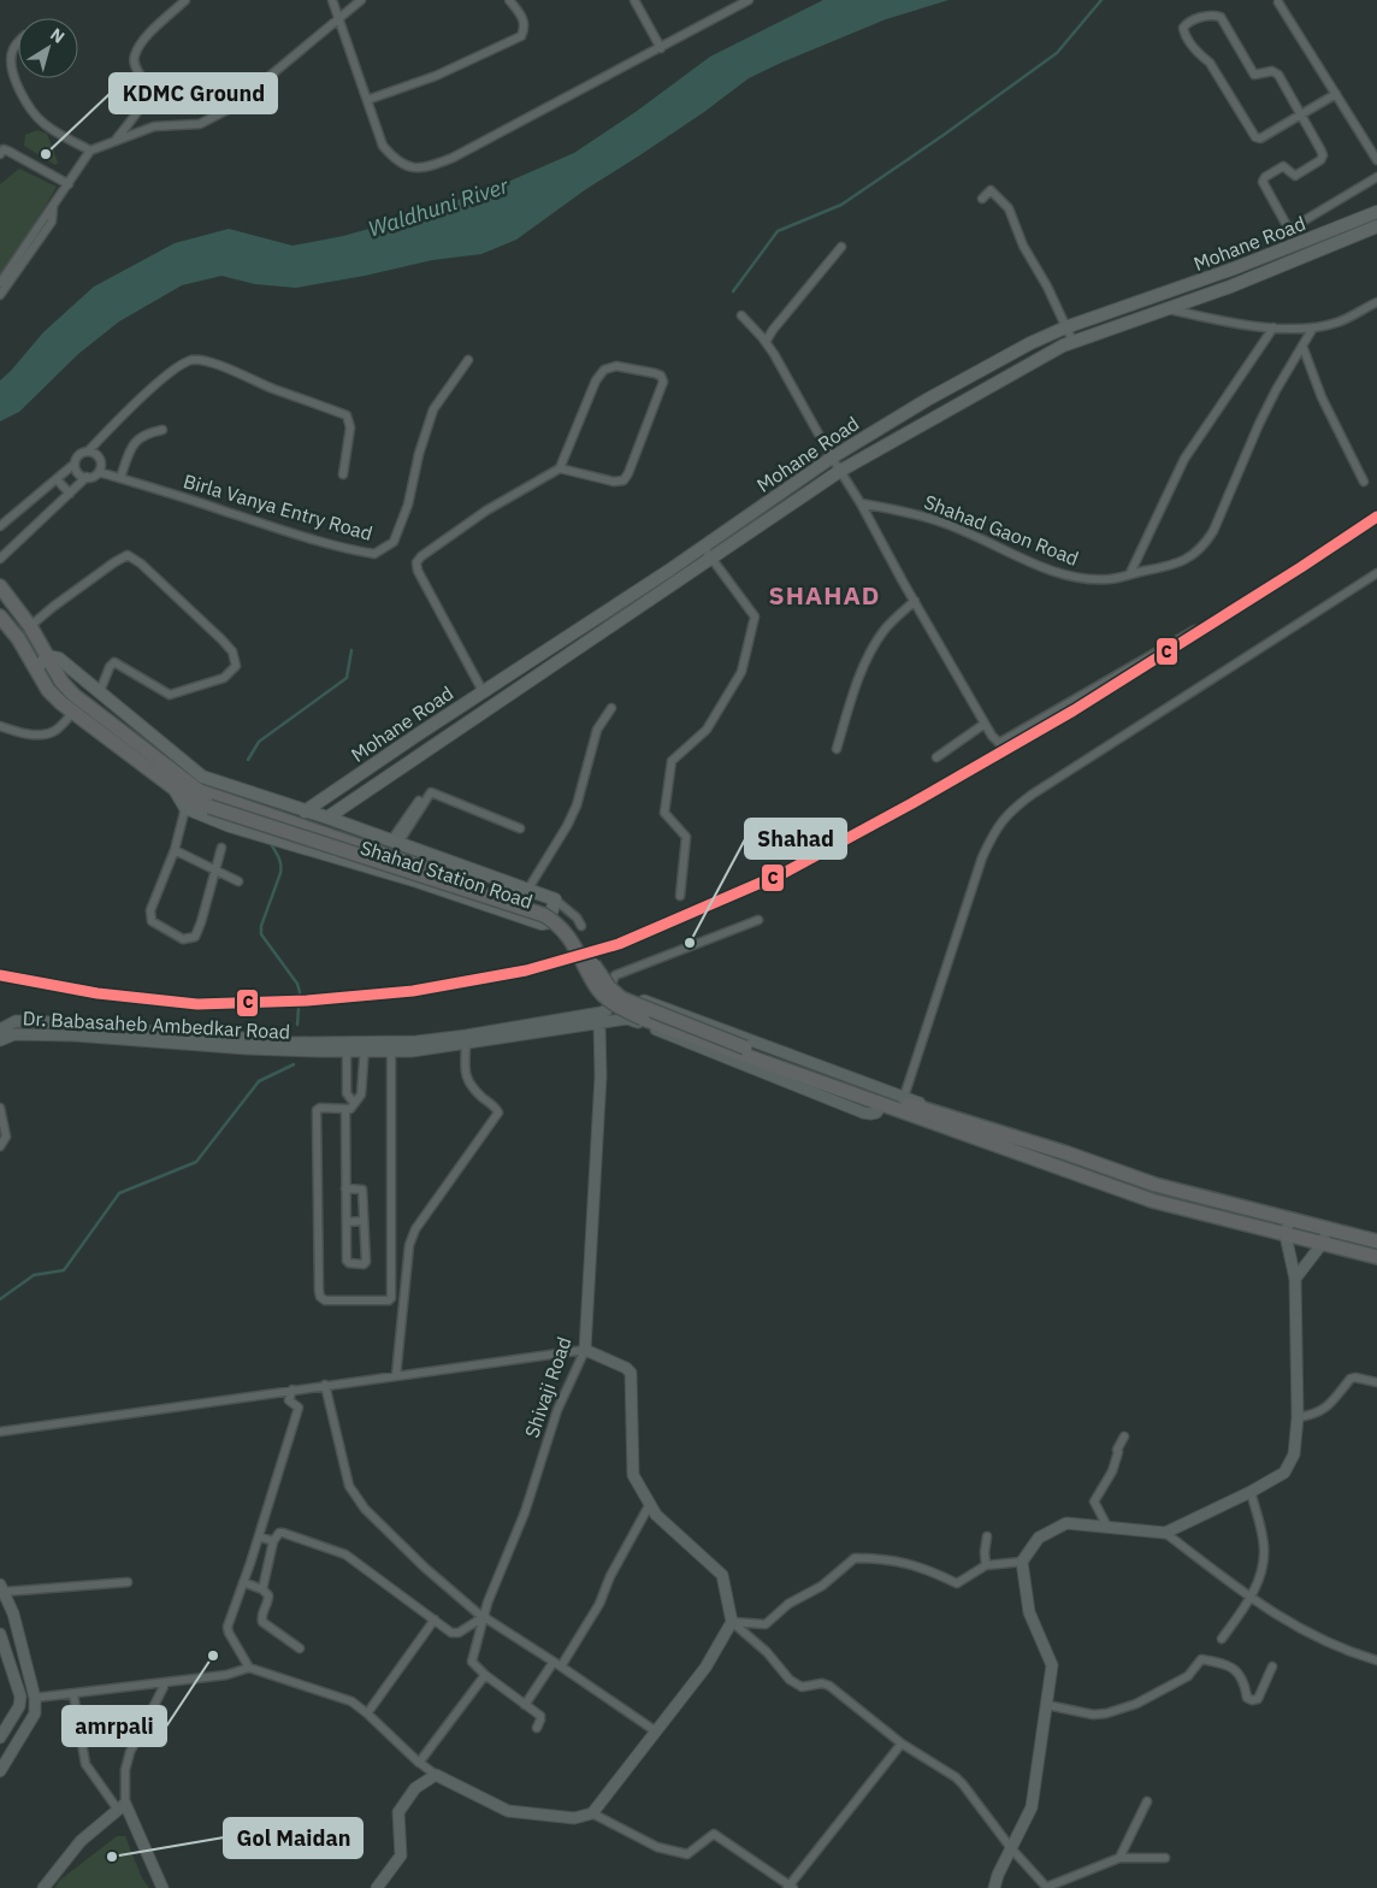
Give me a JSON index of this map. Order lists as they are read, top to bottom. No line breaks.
{"streets":{"main road":["Mohane Road","Shahad Station Road"],"street":["Birla Vanya Entry Road","Shahad Gaon Road","Dr. Babasaheb Ambedkar Road","Shivaji Road"]},"crossings":[["Mohane Road","Shahad Station Road"],["Dr. Babasaheb Ambedkar Road","Shivaji Road"]],"districts":["SHAHAD"],"water":["Waldhuni River"],"places":["KDMC Ground","Shahad","amrpali","Gol Maidan"],"lines":["transit line C"],"north":"top right"}
